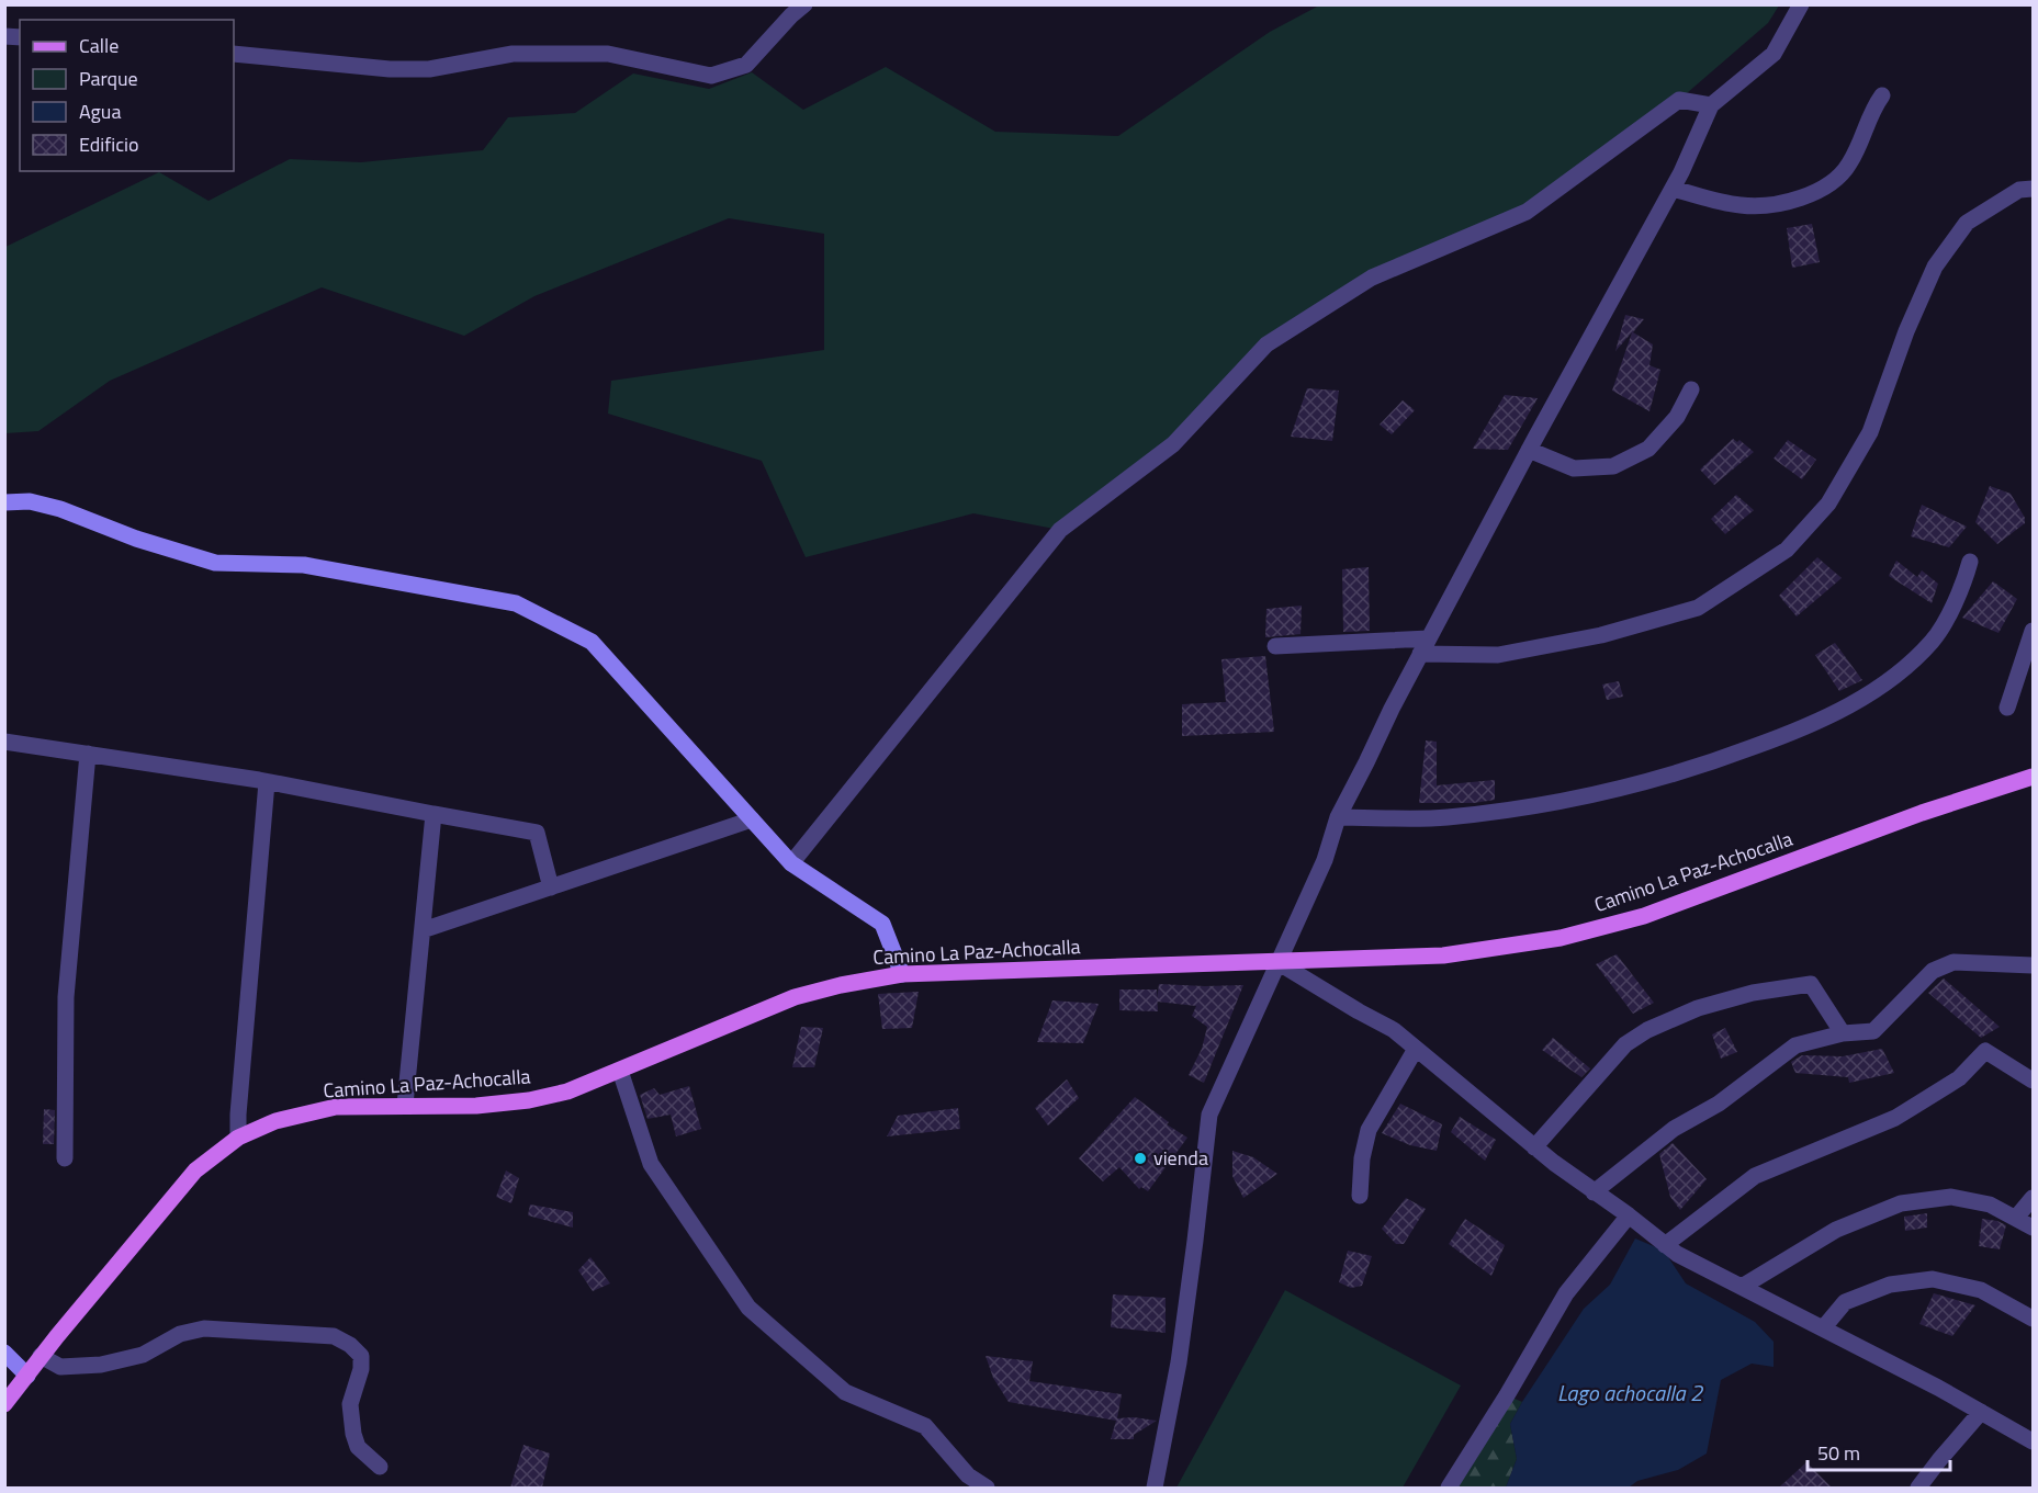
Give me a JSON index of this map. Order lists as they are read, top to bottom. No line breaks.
{"streets":{"main road":["Camino La Paz-Achocalla"]},"water":["Lago achocalla 2"],"places":["vienda"],"legend":["Calle","Parque","Agua","Edificio"],"scale_bar":"50 m"}
